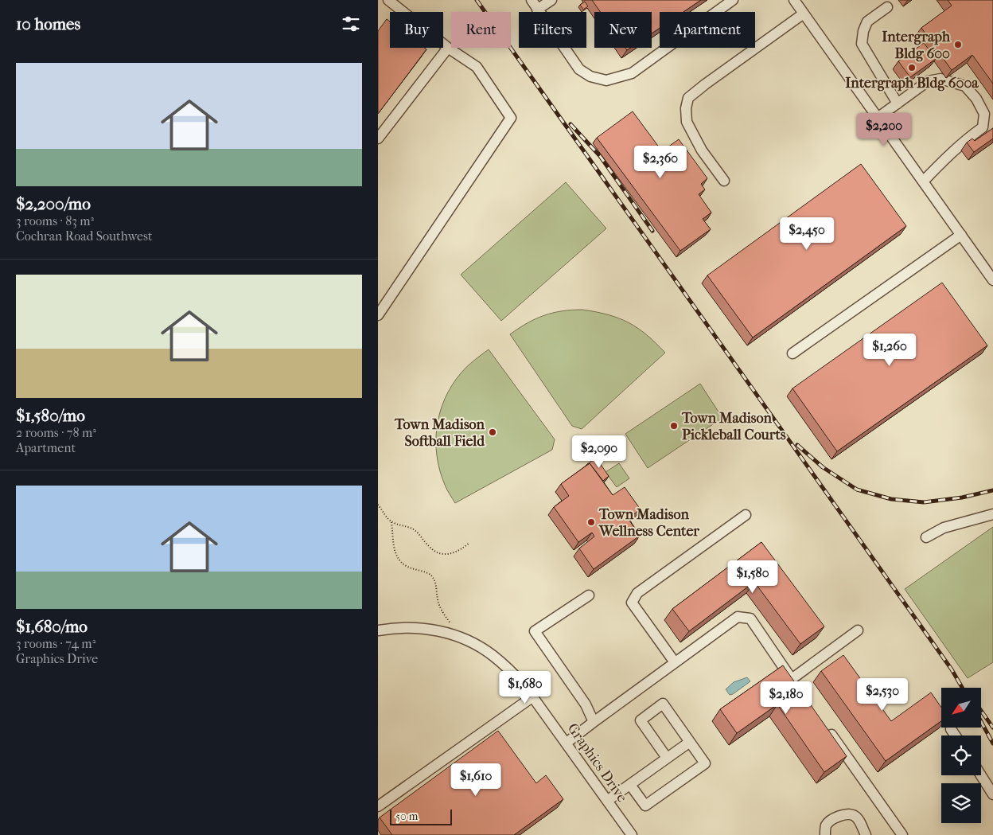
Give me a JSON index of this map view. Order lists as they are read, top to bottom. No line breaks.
{"streets":{"street":["Graphics Drive"]},"places":["Intergraph Bldg 600","Intergraph Bldg 600a","Town Madison Pickleball Courts","Town Madison Softball Field","Town Madison Wellness Center"],"scale_bar":"50 m","north":"bottom left","page":{"heading":"10 homes","chip":["Buy","Rent","Filters","New","Apartment"],"list":[{"name":"$2,200/mo","note":"3 rooms · 83 m² · Cochran Road Southwest"},{"name":"$1,580/mo","note":"2 rooms · 78 m² · Apartment"},{"name":"$1,680/mo","note":"3 rooms · 74 m² · Graphics Drive"}],"price":["$2,200","$2,360","$2,450","$1,260","$2,090","$1,580","$1,680","$2,530","$2,180","$1,610"],"scale":"50 m"}}
